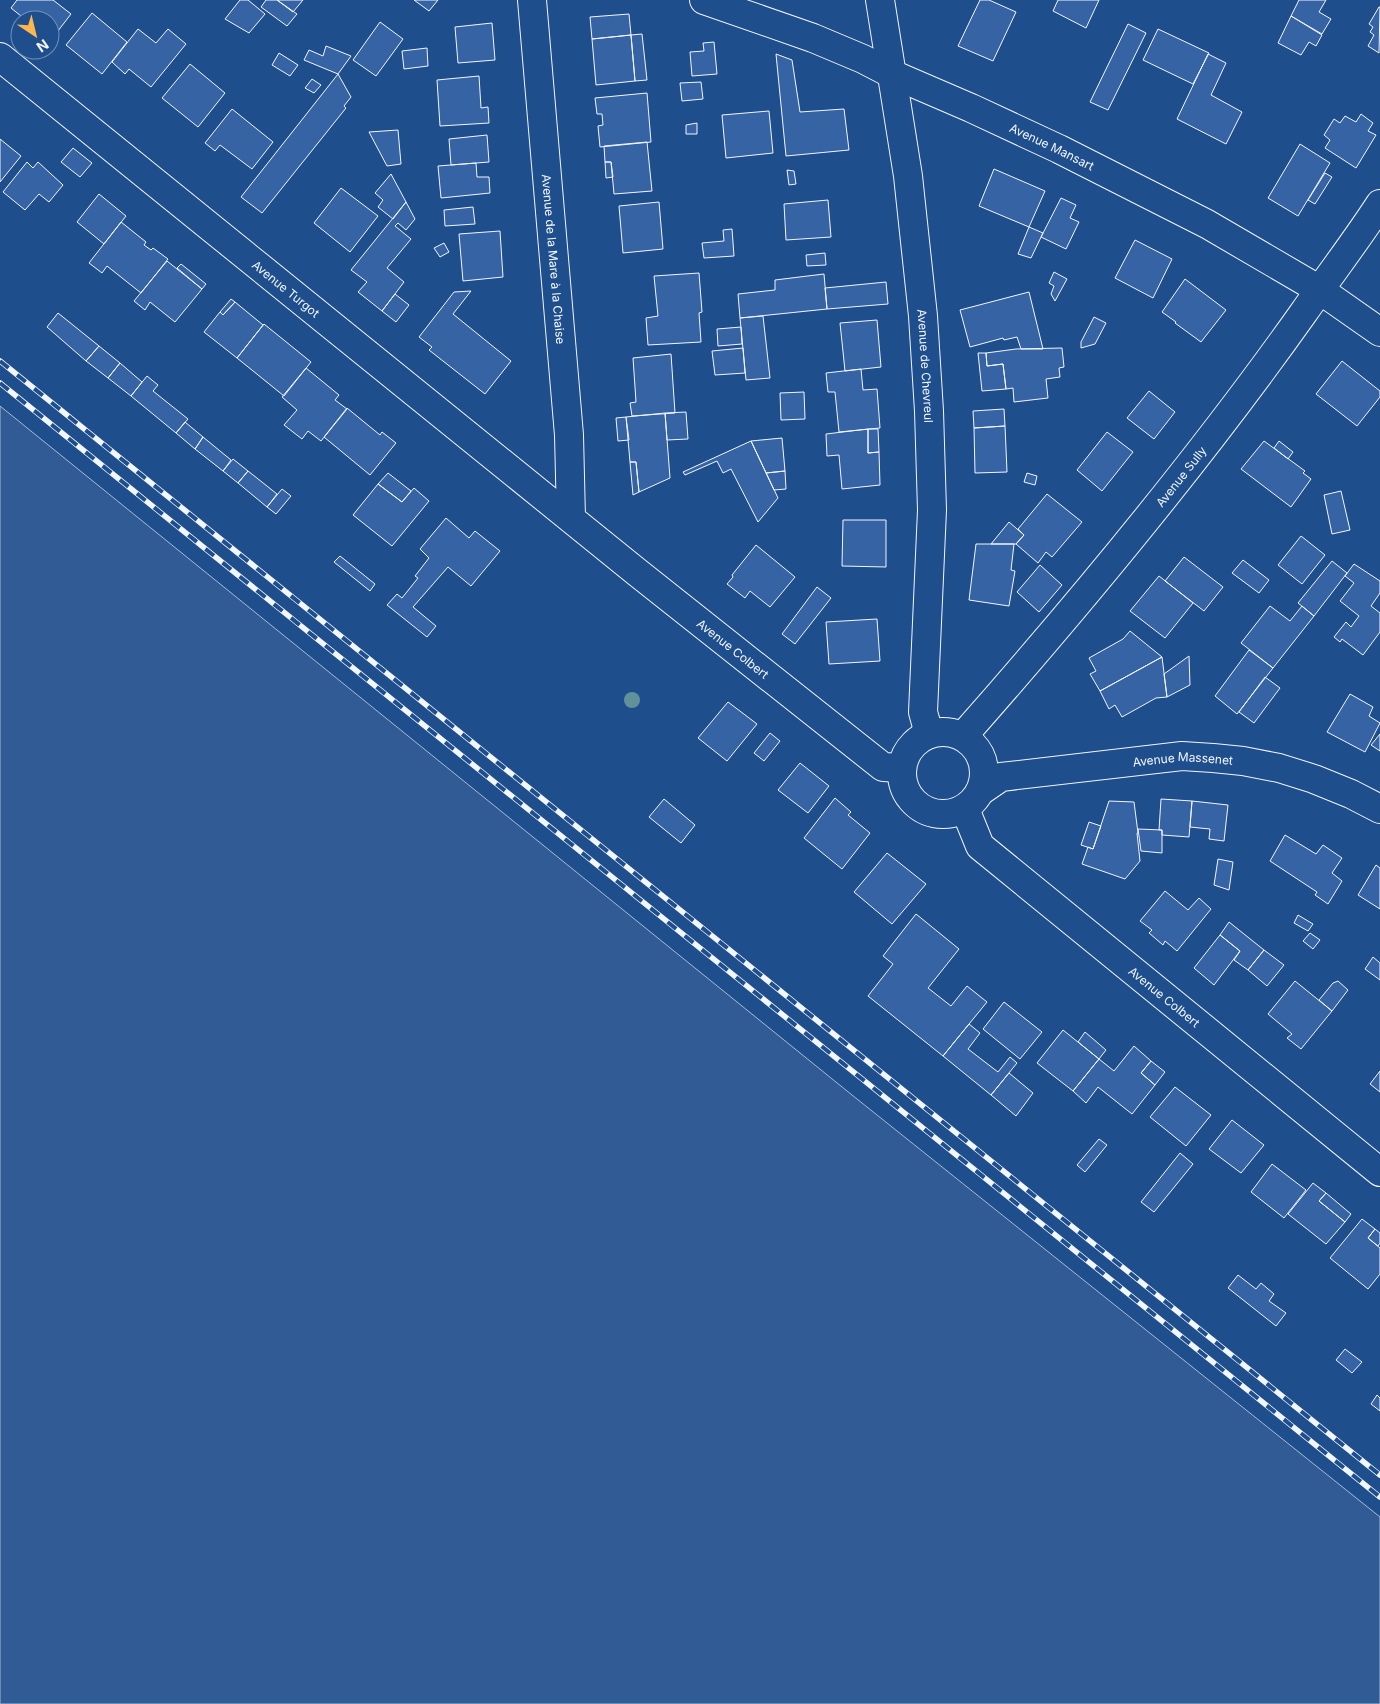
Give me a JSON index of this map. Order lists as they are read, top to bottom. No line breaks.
{"streets":{"street":["Avenue Mansart","Avenue de la Mare à la Chaise","Avenue Turgot","Avenue de Chevreul","Avenue Sully","Avenue Colbert","Avenue Massenet"]},"crossings":[["Avenue Mansart","Avenue de Chevreul"],["Avenue Mansart","Avenue Sully"],["Avenue de la Mare à la Chaise","Avenue Turgot"],["Avenue de la Mare à la Chaise","Avenue Colbert"],["Avenue Turgot","Avenue Colbert"],["Avenue de Chevreul","Avenue Sully"],["Avenue de Chevreul","Avenue Colbert"],["Avenue de Chevreul","Avenue Massenet"],["Avenue Sully","Avenue Colbert"],["Avenue Sully","Avenue Massenet"],["Avenue Colbert","Avenue Massenet"]],"north":"bottom right"}
